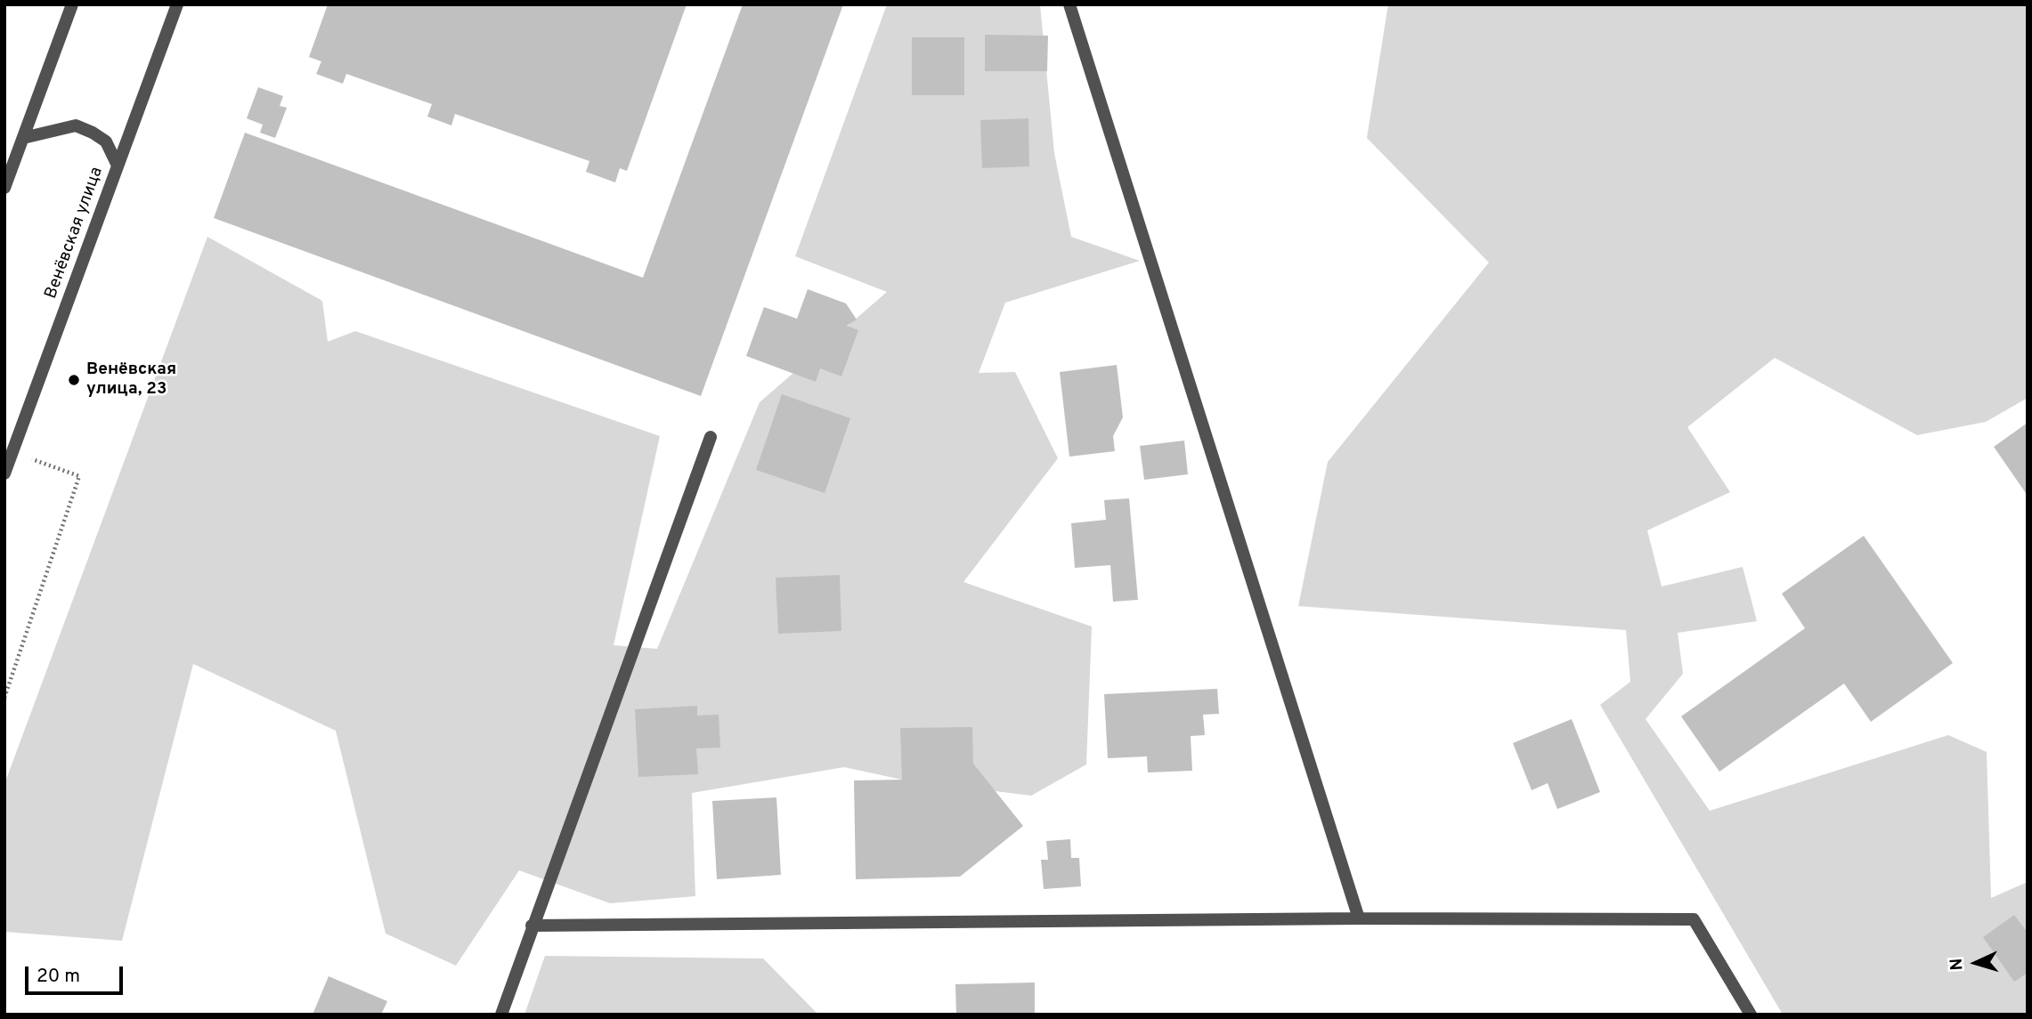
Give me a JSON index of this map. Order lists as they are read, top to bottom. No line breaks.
{"streets":{"street":["Венёвская улица"]},"places":["Венёвская улица, 23"],"scale_bar":"20 m","north":"left"}
